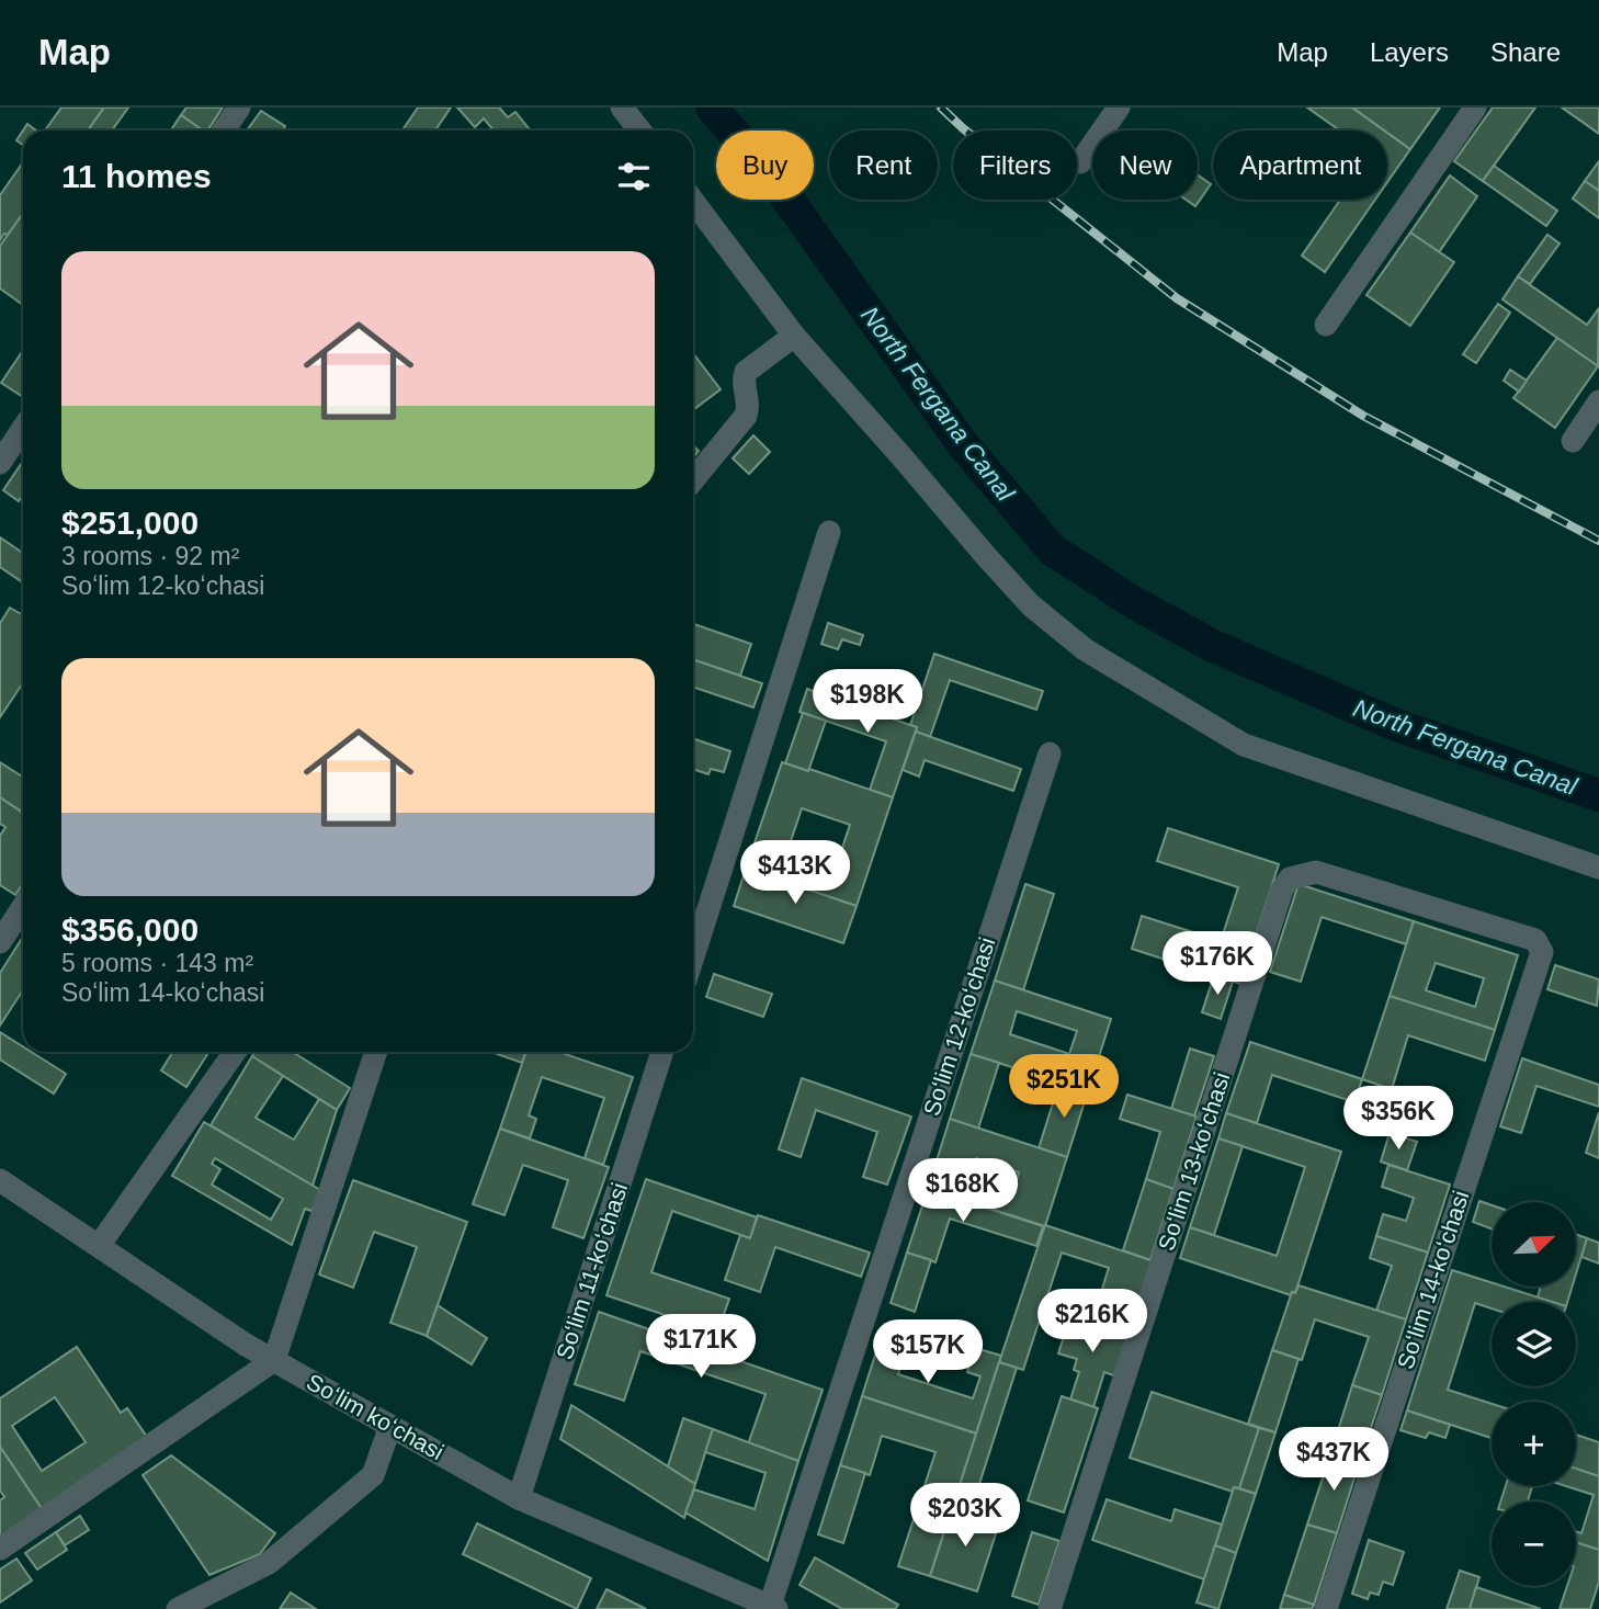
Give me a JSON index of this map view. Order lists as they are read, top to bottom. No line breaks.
{"streets":{"street":["Soʻlim 12-koʻchasi","Soʻlim 13-koʻchasi","Soʻlim 11-koʻchasi","Soʻlim 14-koʻchasi","Soʻlim koʻchasi"]},"crossings":[["Soʻlim 12-koʻchasi","Soʻlim koʻchasi"],["Soʻlim 13-koʻchasi","Soʻlim 14-koʻchasi"],["Soʻlim 11-koʻchasi","Soʻlim koʻchasi"]],"water":["North Fergana Canal"],"north":"top right","page":{"header":"Map","nav":["Map","Layers","Share"],"chip":["Buy","Rent","Filters","New","Apartment"],"heading":"11 homes","list":[{"name":"$251,000","note":"3 rooms · 92 m² · Soʻlim 12-koʻchasi"},{"name":"$356,000","note":"5 rooms · 143 m² · Soʻlim 14-koʻchasi"}],"price":["$198K","$413K","$176K","$251K","$356K","$168K","$216K","$171K","$157K","$437K","$203K"],"map_buttons":["+","−"]}}
